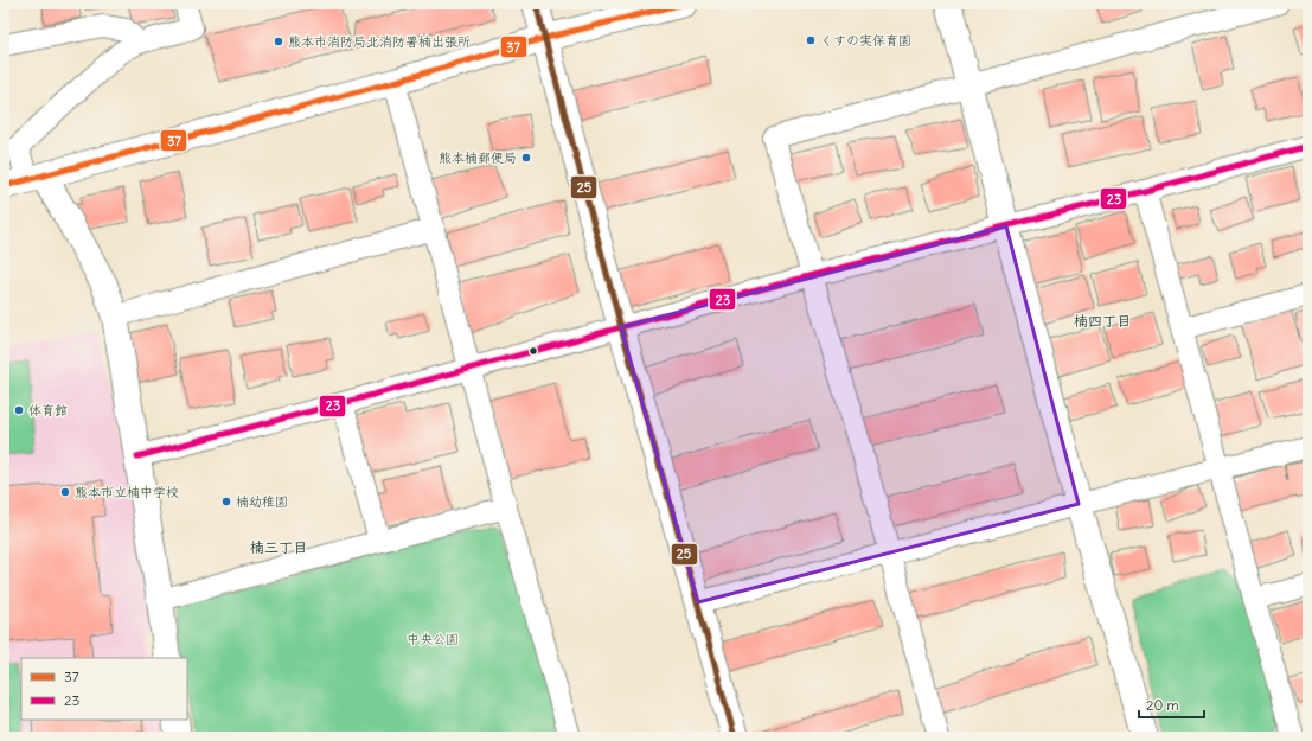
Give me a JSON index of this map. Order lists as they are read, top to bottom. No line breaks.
{"districts":["楠四丁目","楠三丁目"],"parks":["中央公園"],"places":["くすの実保育園","熊本市消防局北消防署楠出張所","熊本楠郵便局","体育館","熊本市立楠中学校","楠幼稚園"],"lines":["transit line 37","transit line 25","transit line 23"],"legend":["37","23"],"scale_bar":"20 m"}
